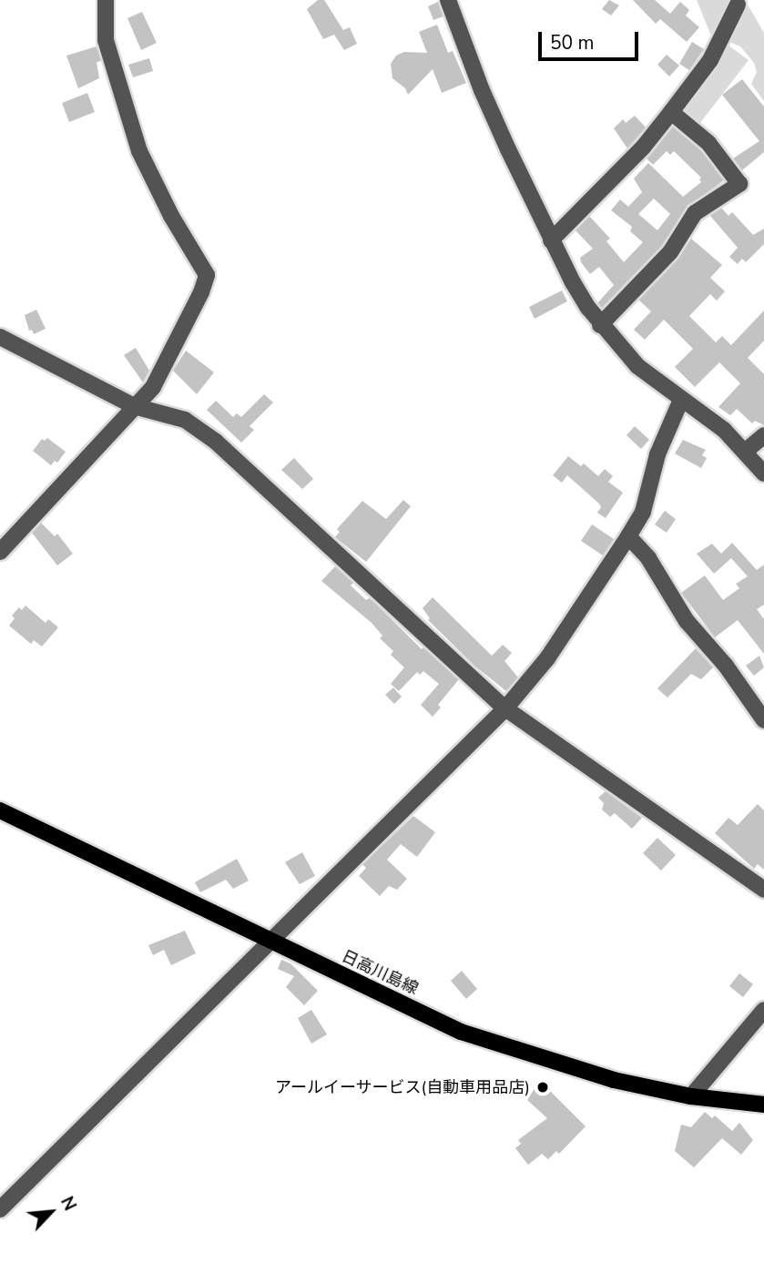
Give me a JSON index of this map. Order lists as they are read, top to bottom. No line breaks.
{"streets":{"main road":["日高川島線"]},"places":["アールイーサービス(自動車用品店)"],"scale_bar":"50 m","north":"top right"}
